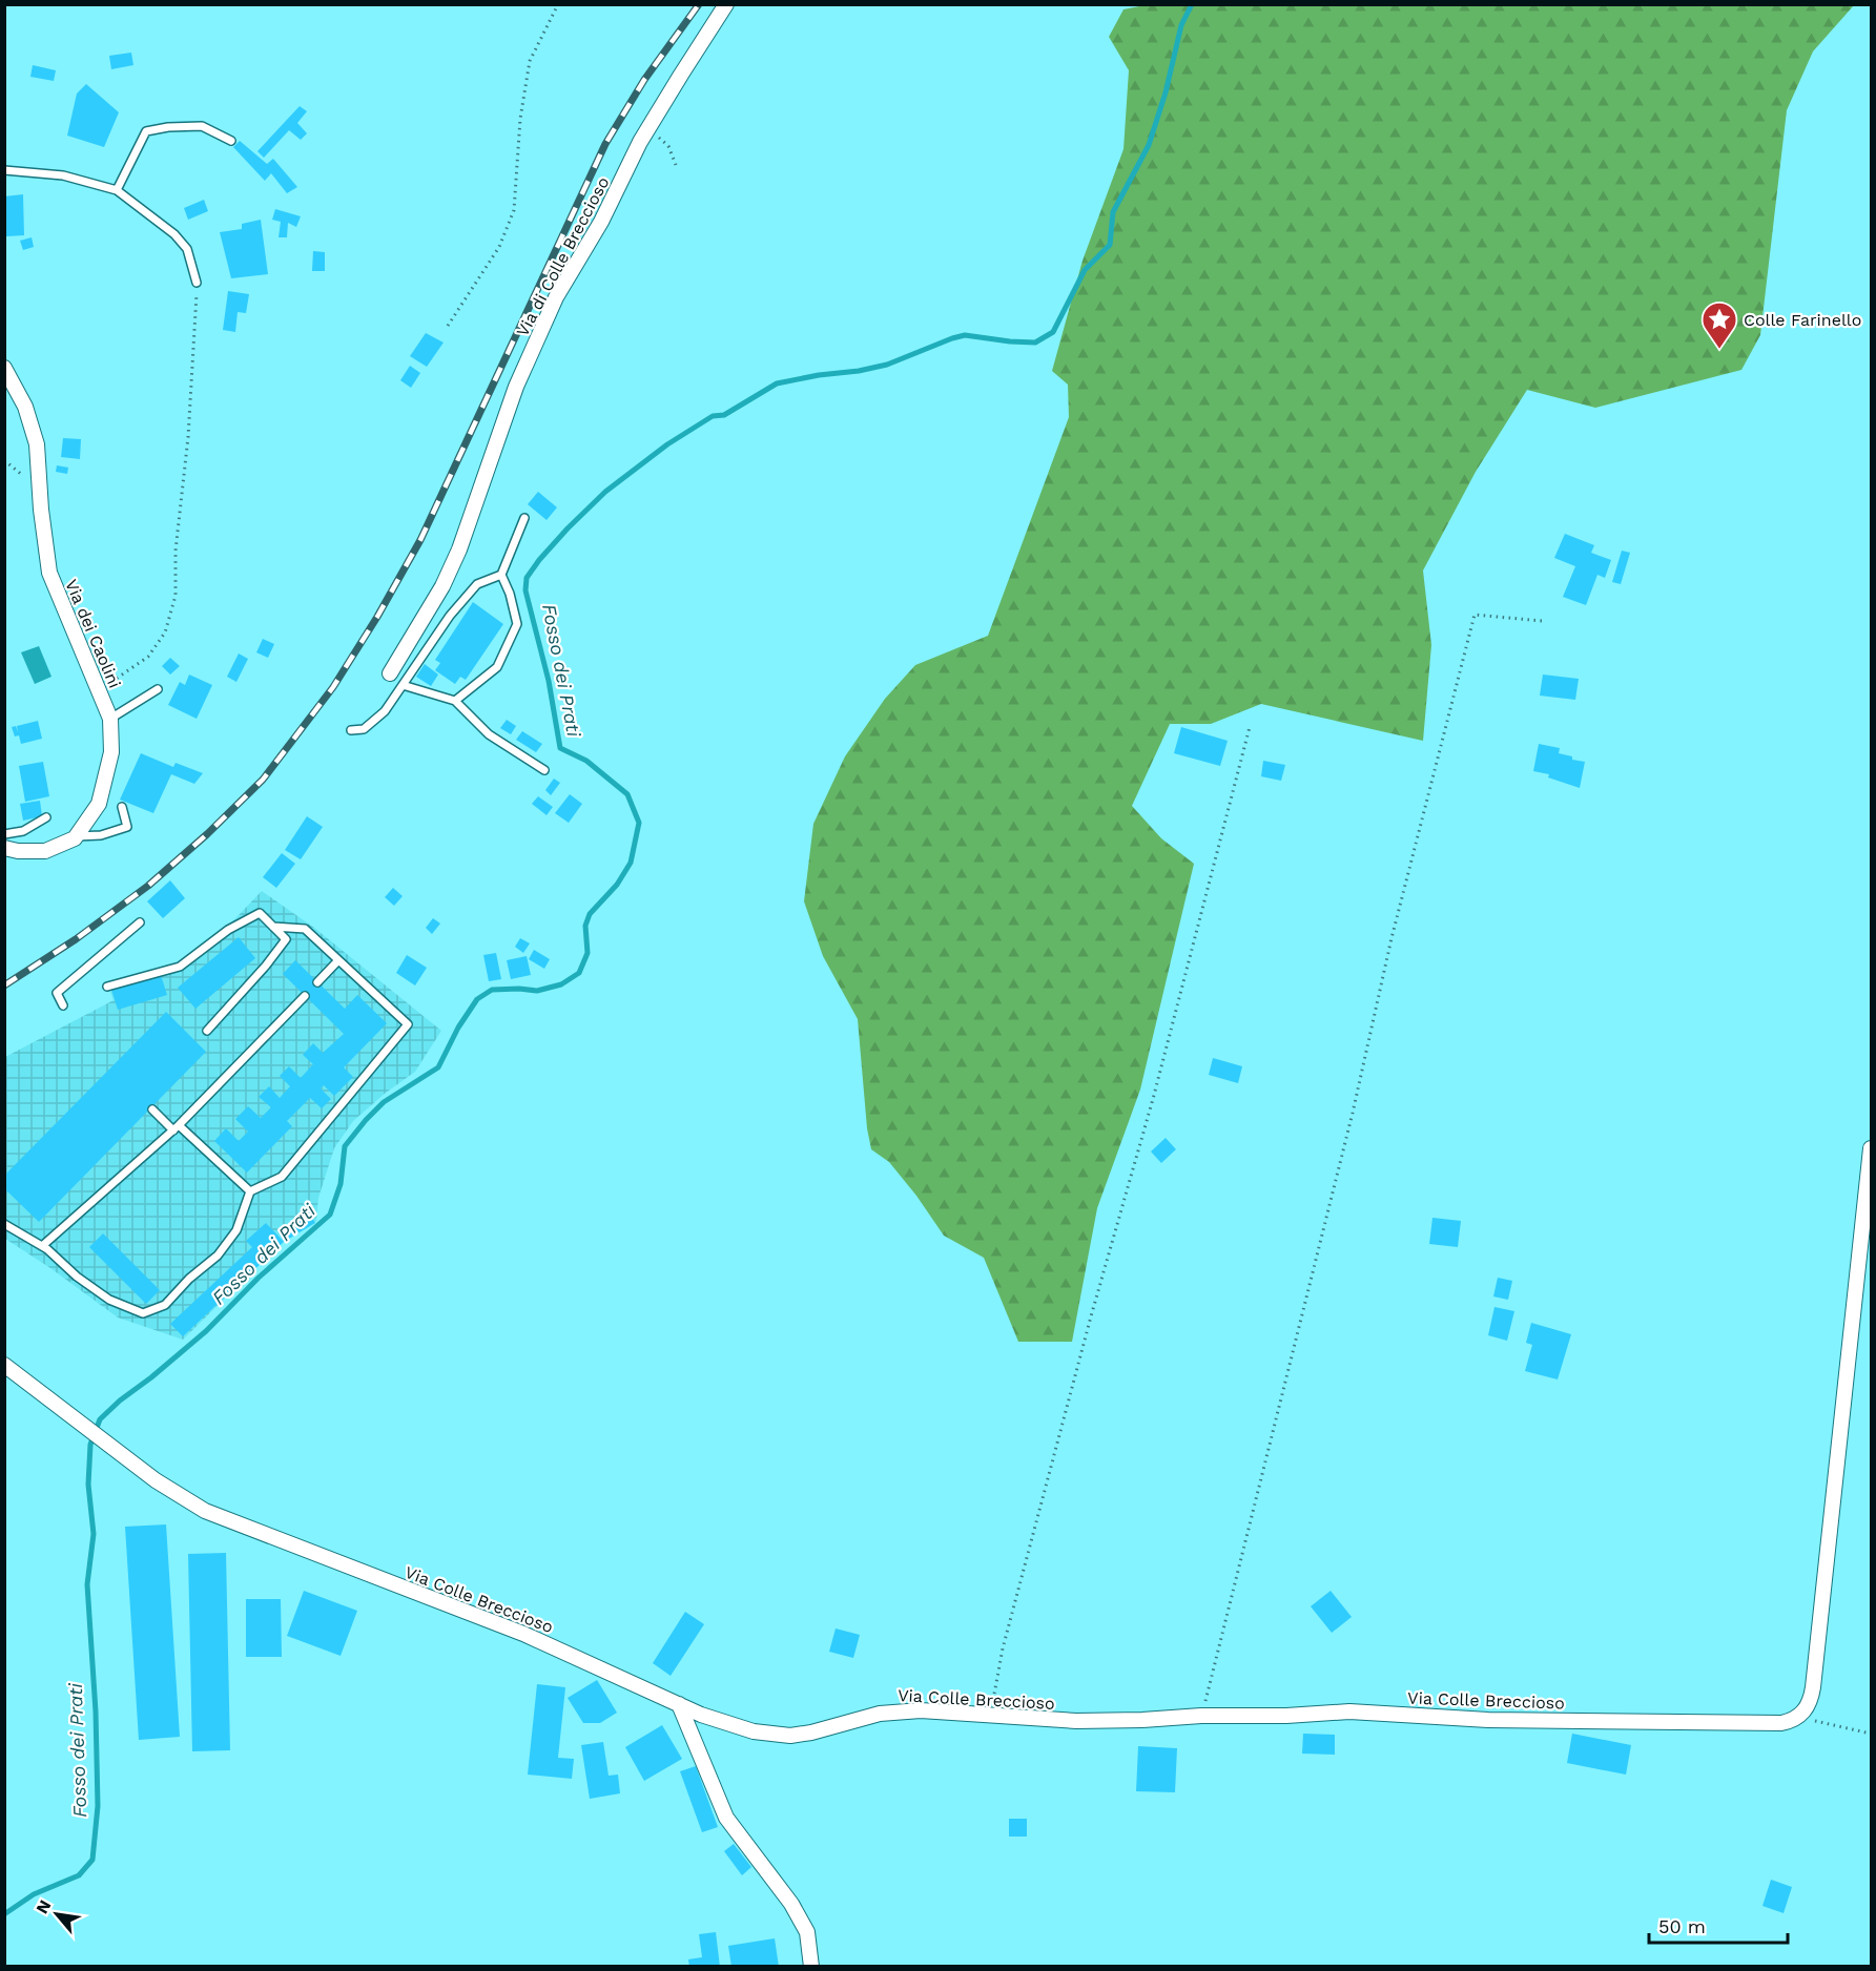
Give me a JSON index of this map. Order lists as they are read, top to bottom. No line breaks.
{"streets":{"street":["Via di Colle Breccioso","Via dei Caolini","Via Colle Breccioso"]},"water":["Fosso dei Prati"],"places":{"place":["Colle Farinello"]},"scale_bar":"50 m","north":"top left"}
